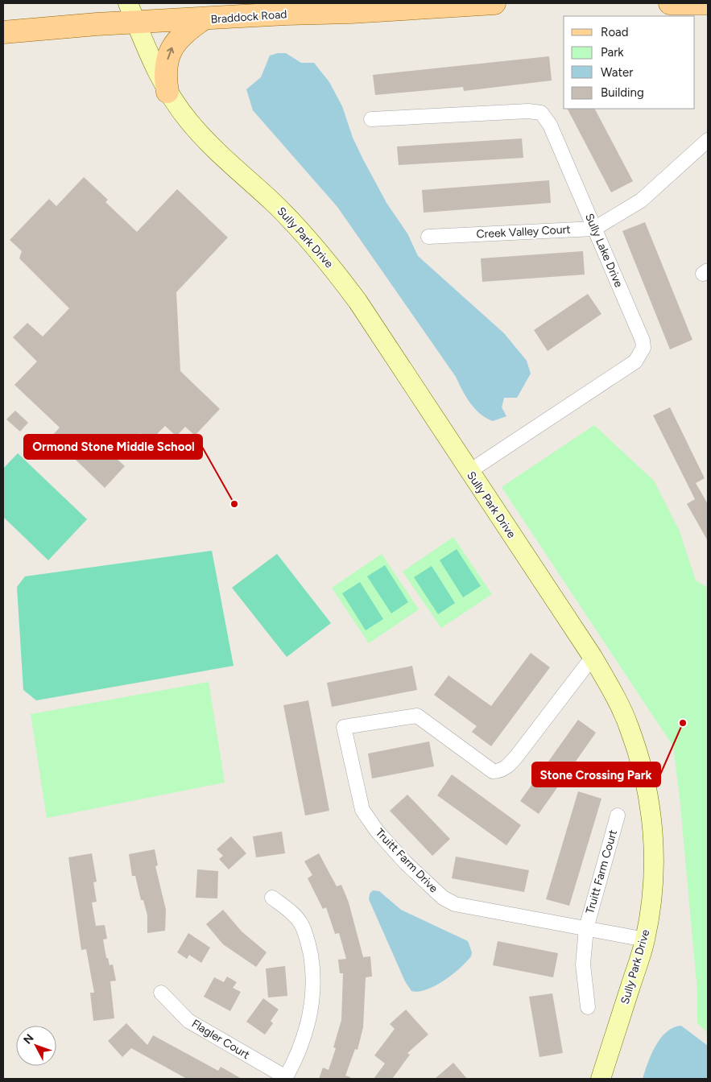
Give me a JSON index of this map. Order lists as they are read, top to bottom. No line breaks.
{"streets":{"main road":["Braddock Road"],"street":["Creek Valley Court","Sully Park Drive","Sully Lake Drive","Truitt Farm Drive","Truitt Farm Court","Flagler Court"]},"crossings":[["Braddock Road","Sully Park Drive"],["Creek Valley Court","Sully Lake Drive"],["Sully Park Drive","Sully Lake Drive"],["Sully Park Drive","Truitt Farm Drive"],["Truitt Farm Drive","Truitt Farm Court"]],"places":["Ormond Stone Middle School","Stone Crossing Park"],"legend":["Road","Park","Water","Building"],"north":"top left"}
